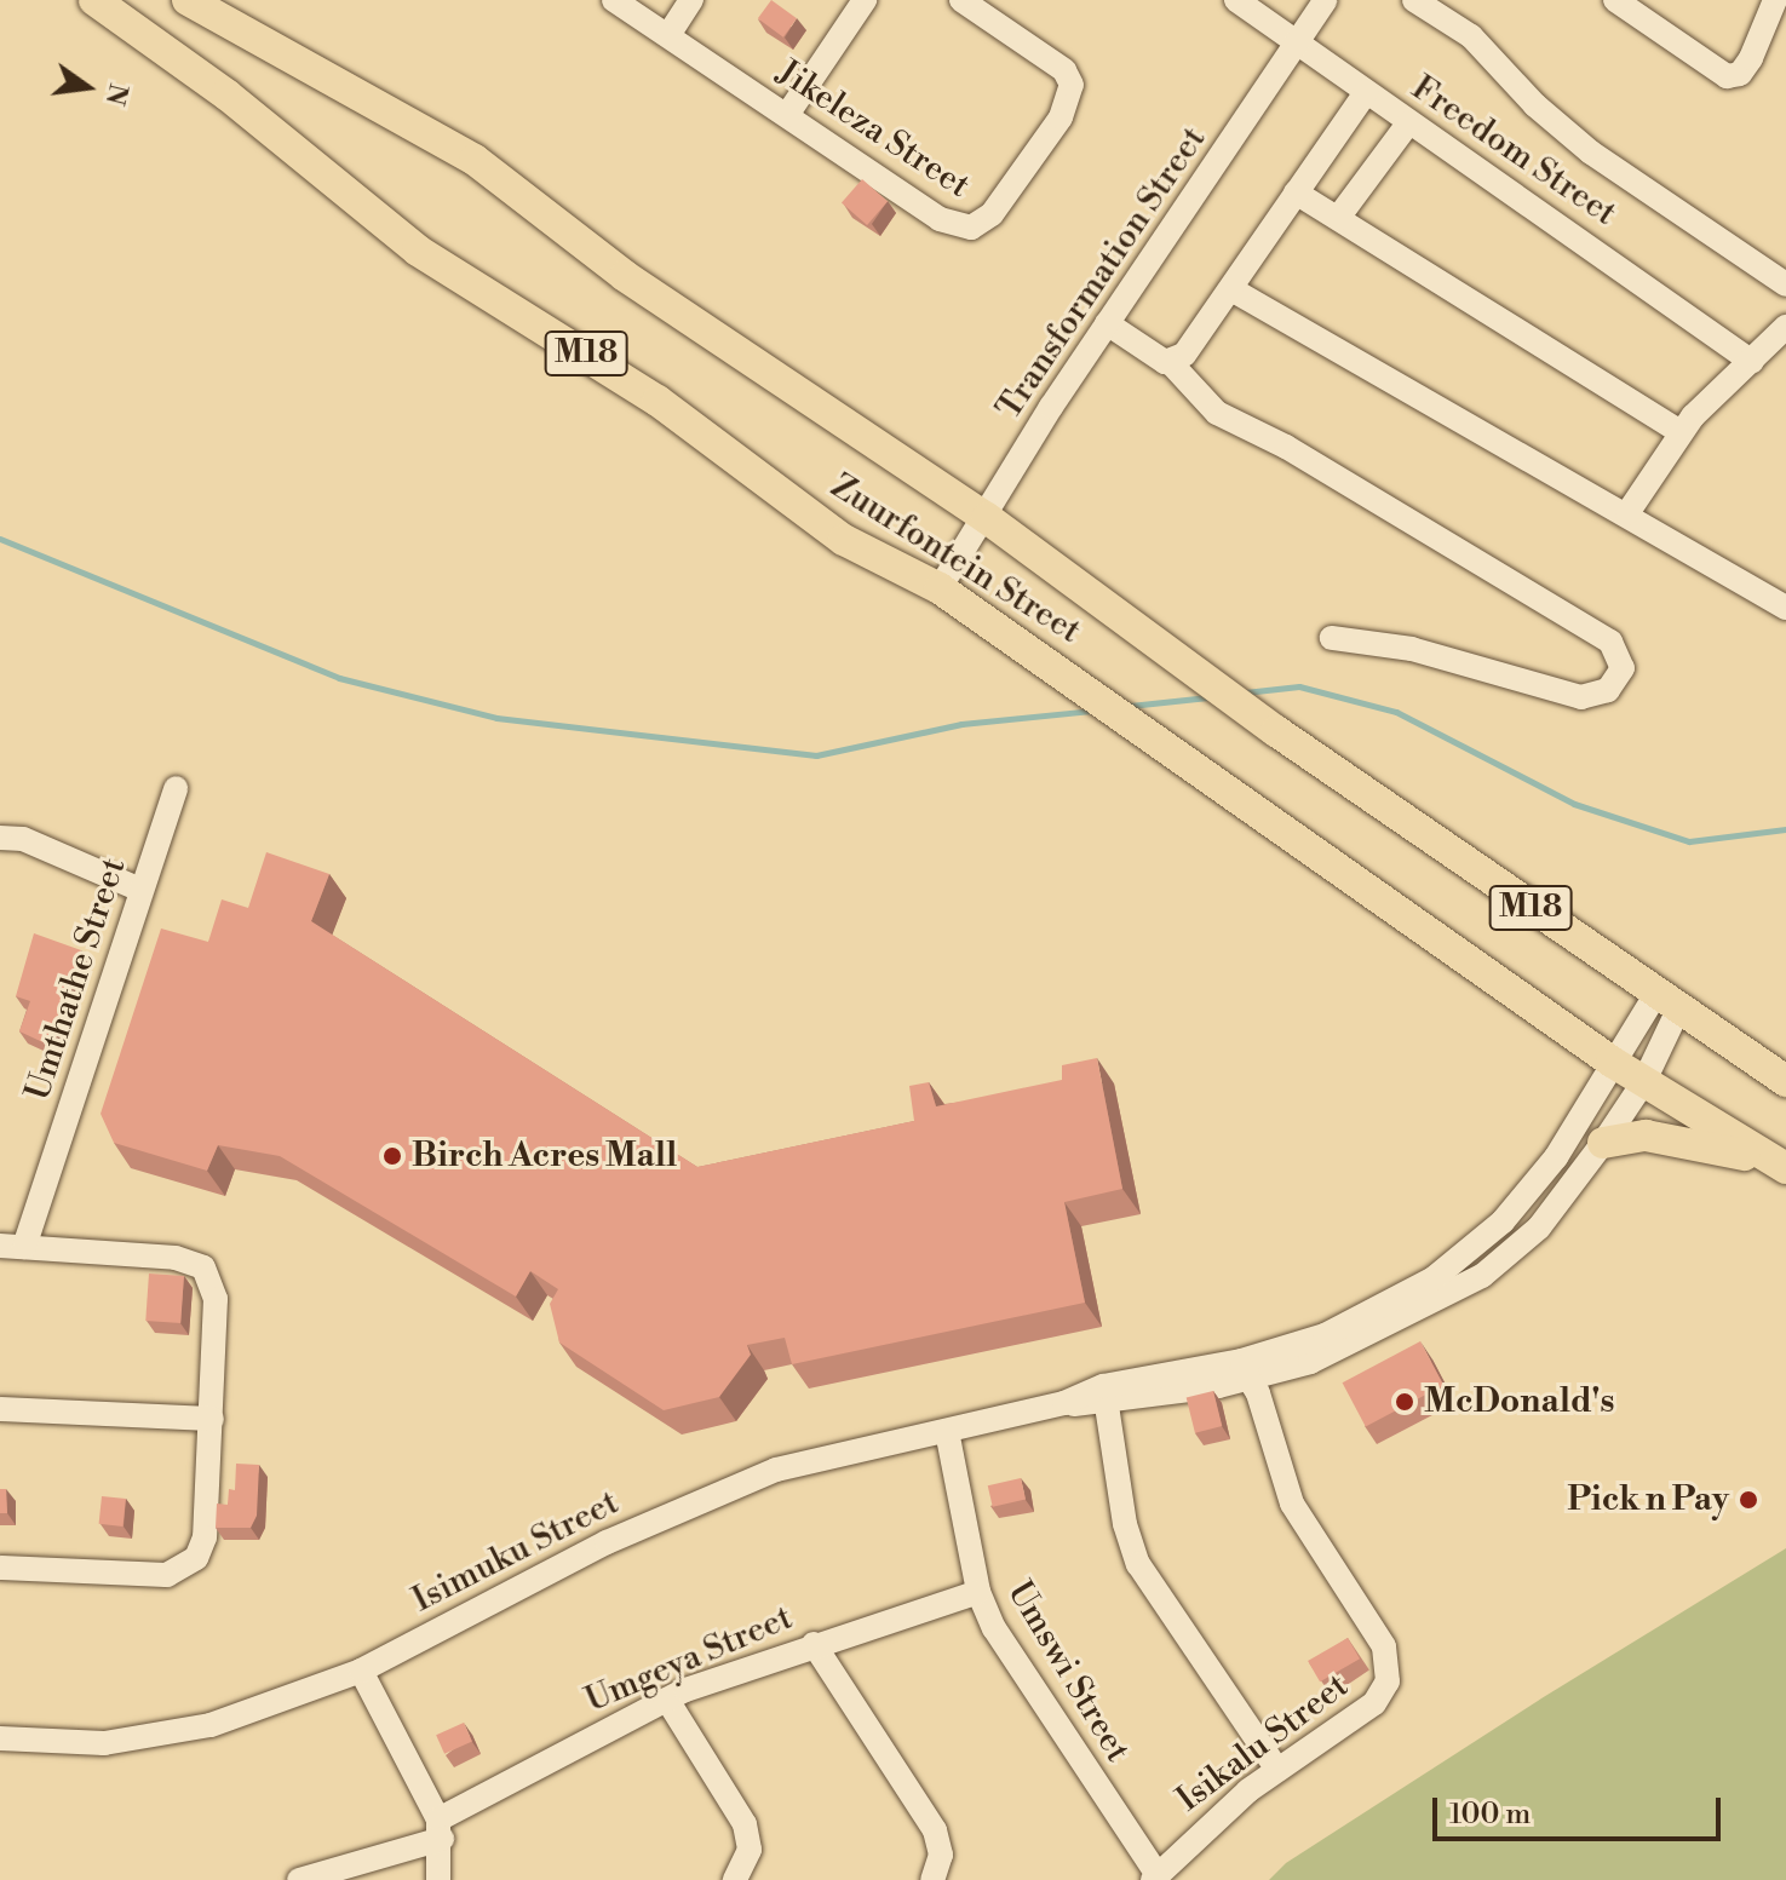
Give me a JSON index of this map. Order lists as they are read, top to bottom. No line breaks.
{"streets":{"main road":["M18","Zuurfontein Street"],"street":["Jikeleza Street","Freedom Street","Transformation Street","Umthathe Street","Isimuku Street","Umgeya Street","Umswi Street","Isikalu Street"]},"crossings":[["Freedom Street","Transformation Street"],["Transformation Street","Zuurfontein Street"],["Isimuku Street","Umswi Street"],["Isimuku Street","Isikalu Street"],["Umgeya Street","Umswi Street"],["Umswi Street","Isikalu Street"]],"places":["Birch Acres Mall","McDonald's","Pick n Pay"],"scale_bar":"100 m","north":"right"}
